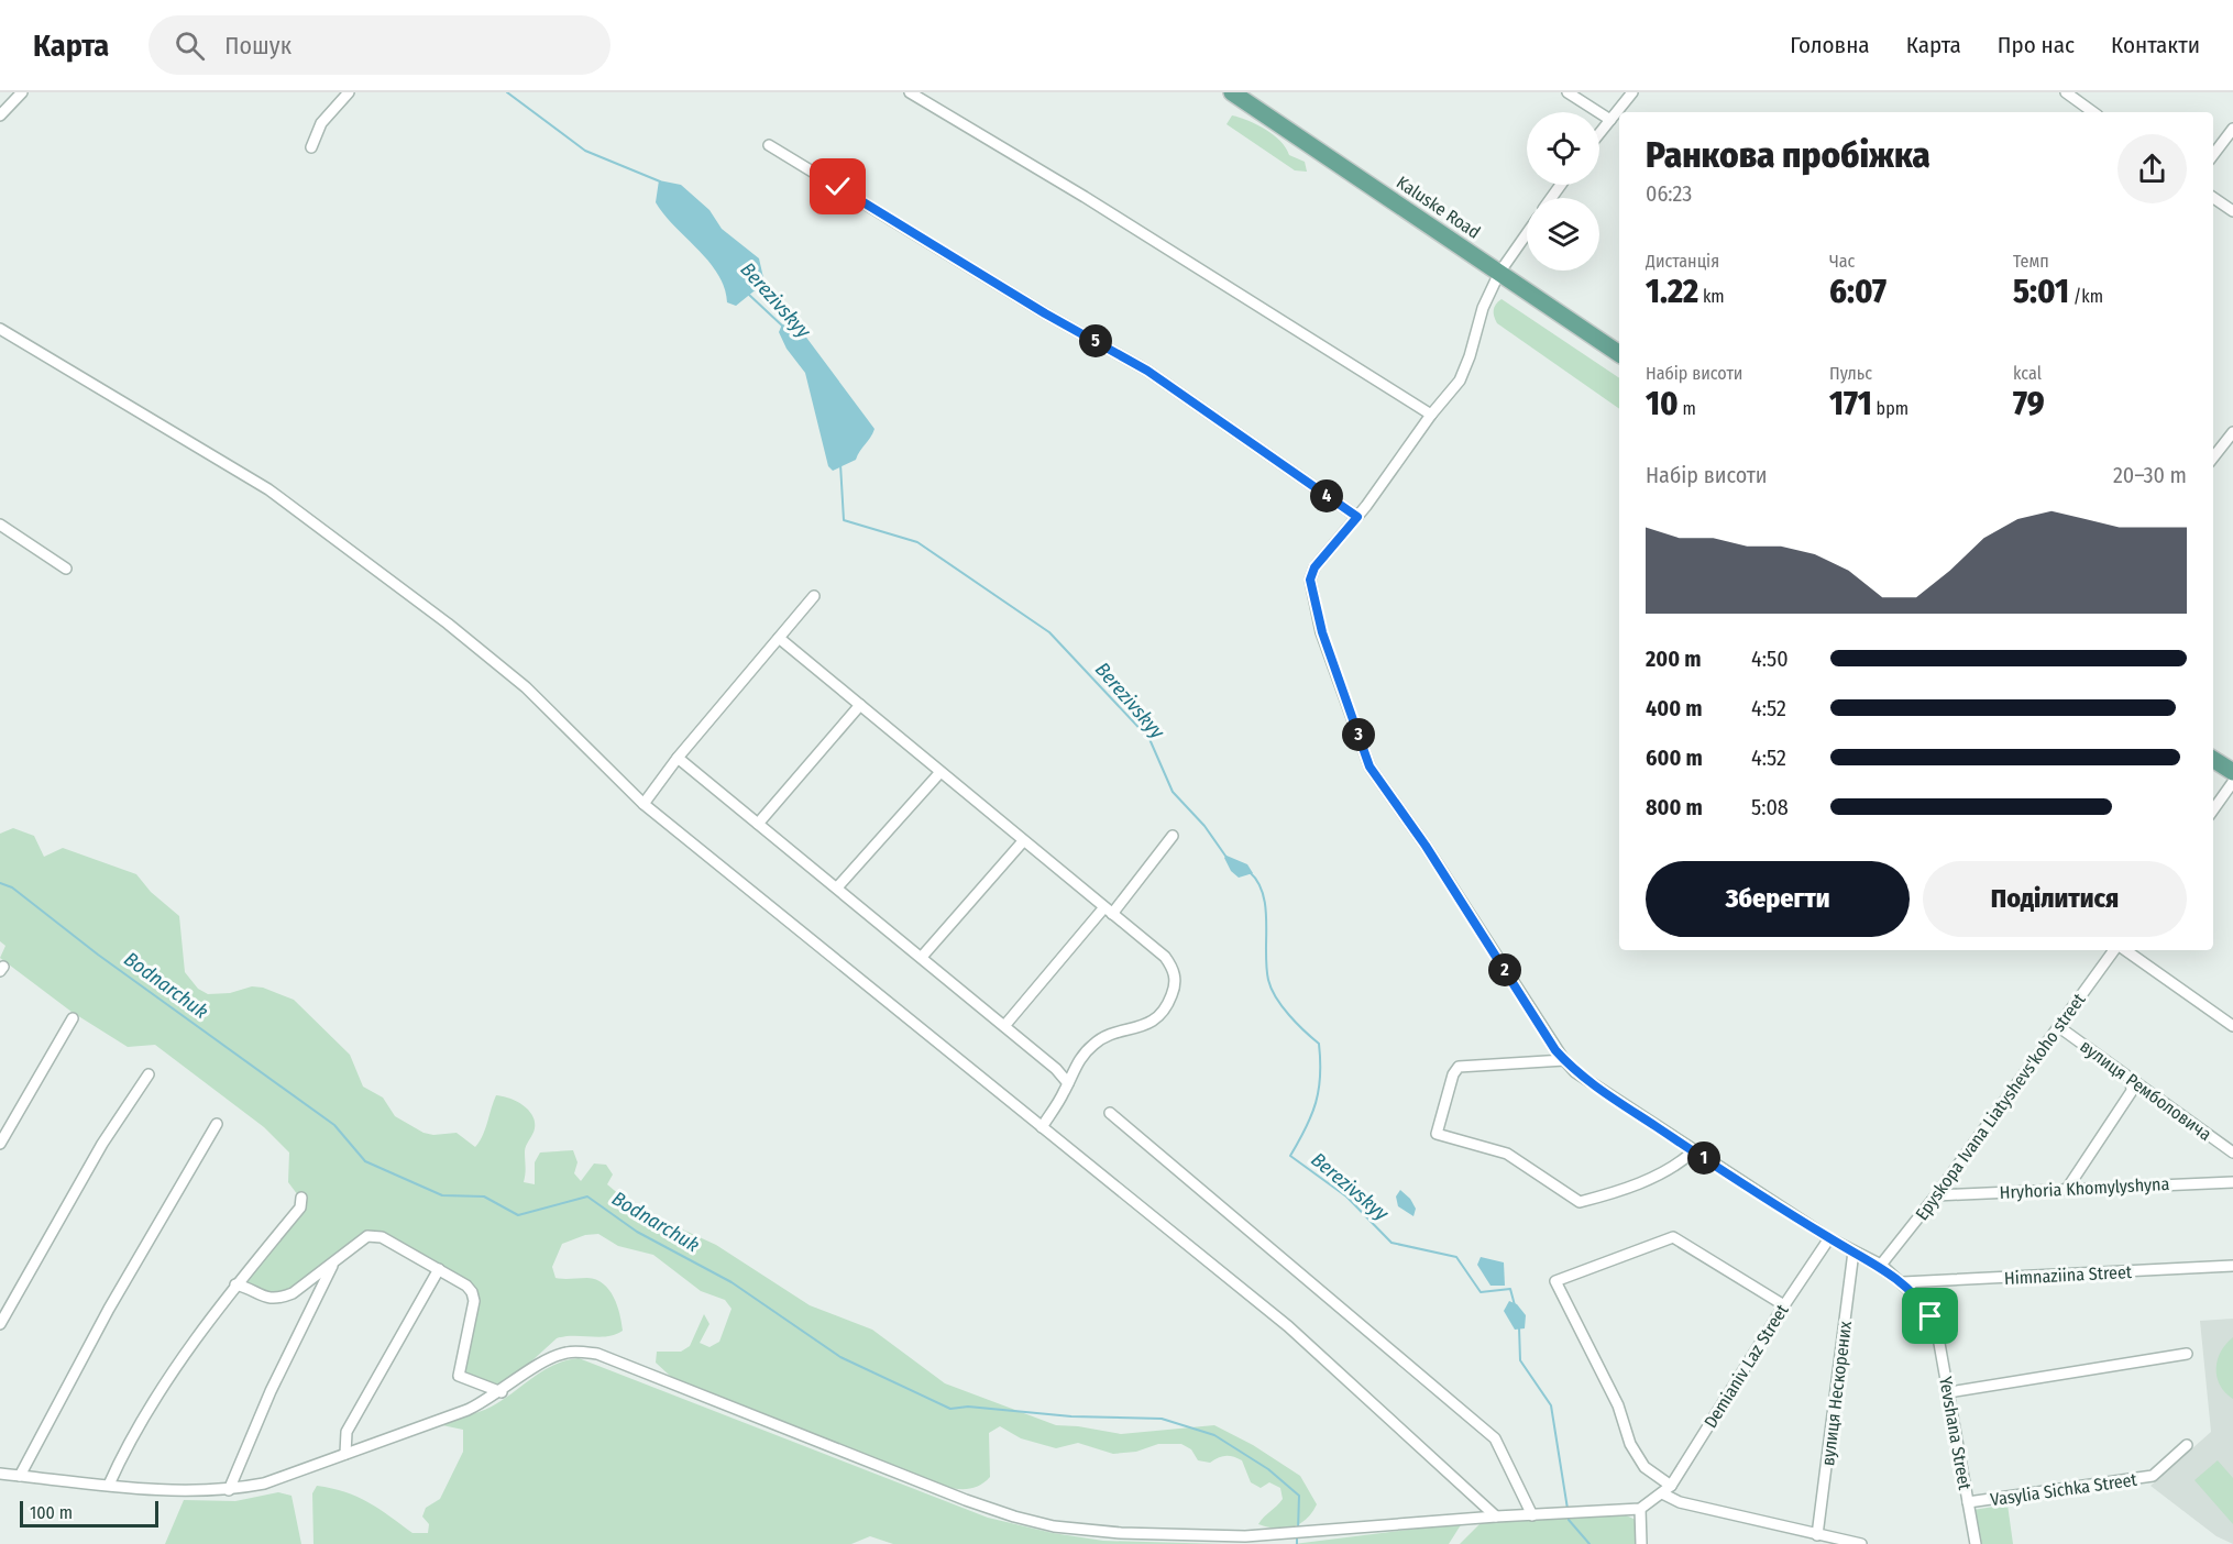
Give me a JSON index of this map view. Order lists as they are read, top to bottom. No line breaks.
{"streets":{"main road":["Kaluske Road"],"street":["вулиця Ремболовича","Epyskopa Ivana Liatyshevs'koho street","Hryhoria Khomylyshyna","Himnaziina Street","Demianiv Laz Street","вулиця Нескорених","Yevshana Street","Vasylia Sichka Street"]},"crossings":[["вулиця Ремболовича","Epyskopa Ivana Liatyshevs'koho street"],["Epyskopa Ivana Liatyshevs'koho street","Hryhoria Khomylyshyna"],["Epyskopa Ivana Liatyshevs'koho street","Yevshana Street"],["Himnaziina Street","Yevshana Street"],["Demianiv Laz Street","Yevshana Street"],["вулиця Нескорених","Yevshana Street"],["Yevshana Street","Vasylia Sichka Street"]],"water":["Berezivskyy","Bodnarchuk"],"scale_bar":"100 m","page":{"header":"Карта","search":"Пошук","nav":["Головна","Карта","Про нас","Контакти"],"heading":["Ранкова пробіжка","06:23"],"stats":[["Дистанція","1.22 km"],["Час","6:07"],["Темп","5:01 /km"],["Набір висоти","10 m"],["Пульс","171 bpm"],["kcal","79"]],"pins":["5","4","3","2","1"],"chart":["Набір висоти","20–30 m"],"list":[{"name":"200 m","note":"4:50"},{"name":"400 m","note":"4:52"},{"name":"600 m","note":"4:52"},{"name":"800 m","note":"5:08"}],"buttons":["Зберегти","Поділитися"],"scale":"100 m"}}
